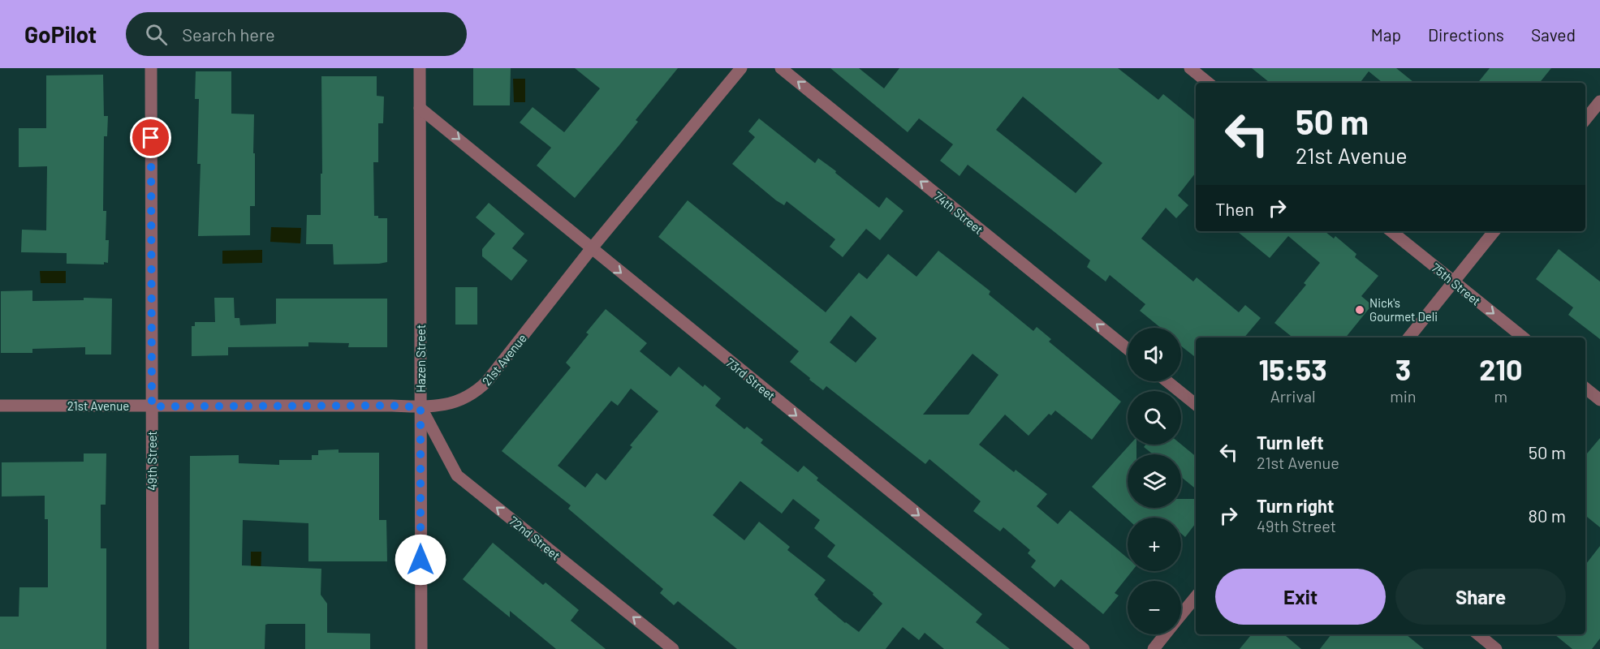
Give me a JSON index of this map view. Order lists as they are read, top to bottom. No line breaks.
{"streets":{"street":["74th Street","75th Street","Hazen Street","21st Avenue","73rd Street","49th Street","72nd Street"]},"crossings":[["Hazen Street","21st Avenue"],["Hazen Street","73rd Street"],["Hazen Street","72nd Street"],["21st Avenue","73rd Street"],["21st Avenue","49th Street"],["21st Avenue","72nd Street"]],"one_way":["74th Street","75th Street","73rd Street","72nd Street"],"places":["Nick's Gourmet Deli"],"page":{"header":"GoPilot","search":"Search here","nav":["Map","Directions","Saved"],"turn":["50 m","21st Avenue"],"then":"Then","map_buttons":["+","−"],"eta":["15:53","Arrival","3","min","210","m"],"list":[{"name":"Turn left","note":"21st Avenue","value":"50 m"},{"name":"Turn right","note":"49th Street","value":"80 m"}],"buttons":["Exit","Share"]}}
